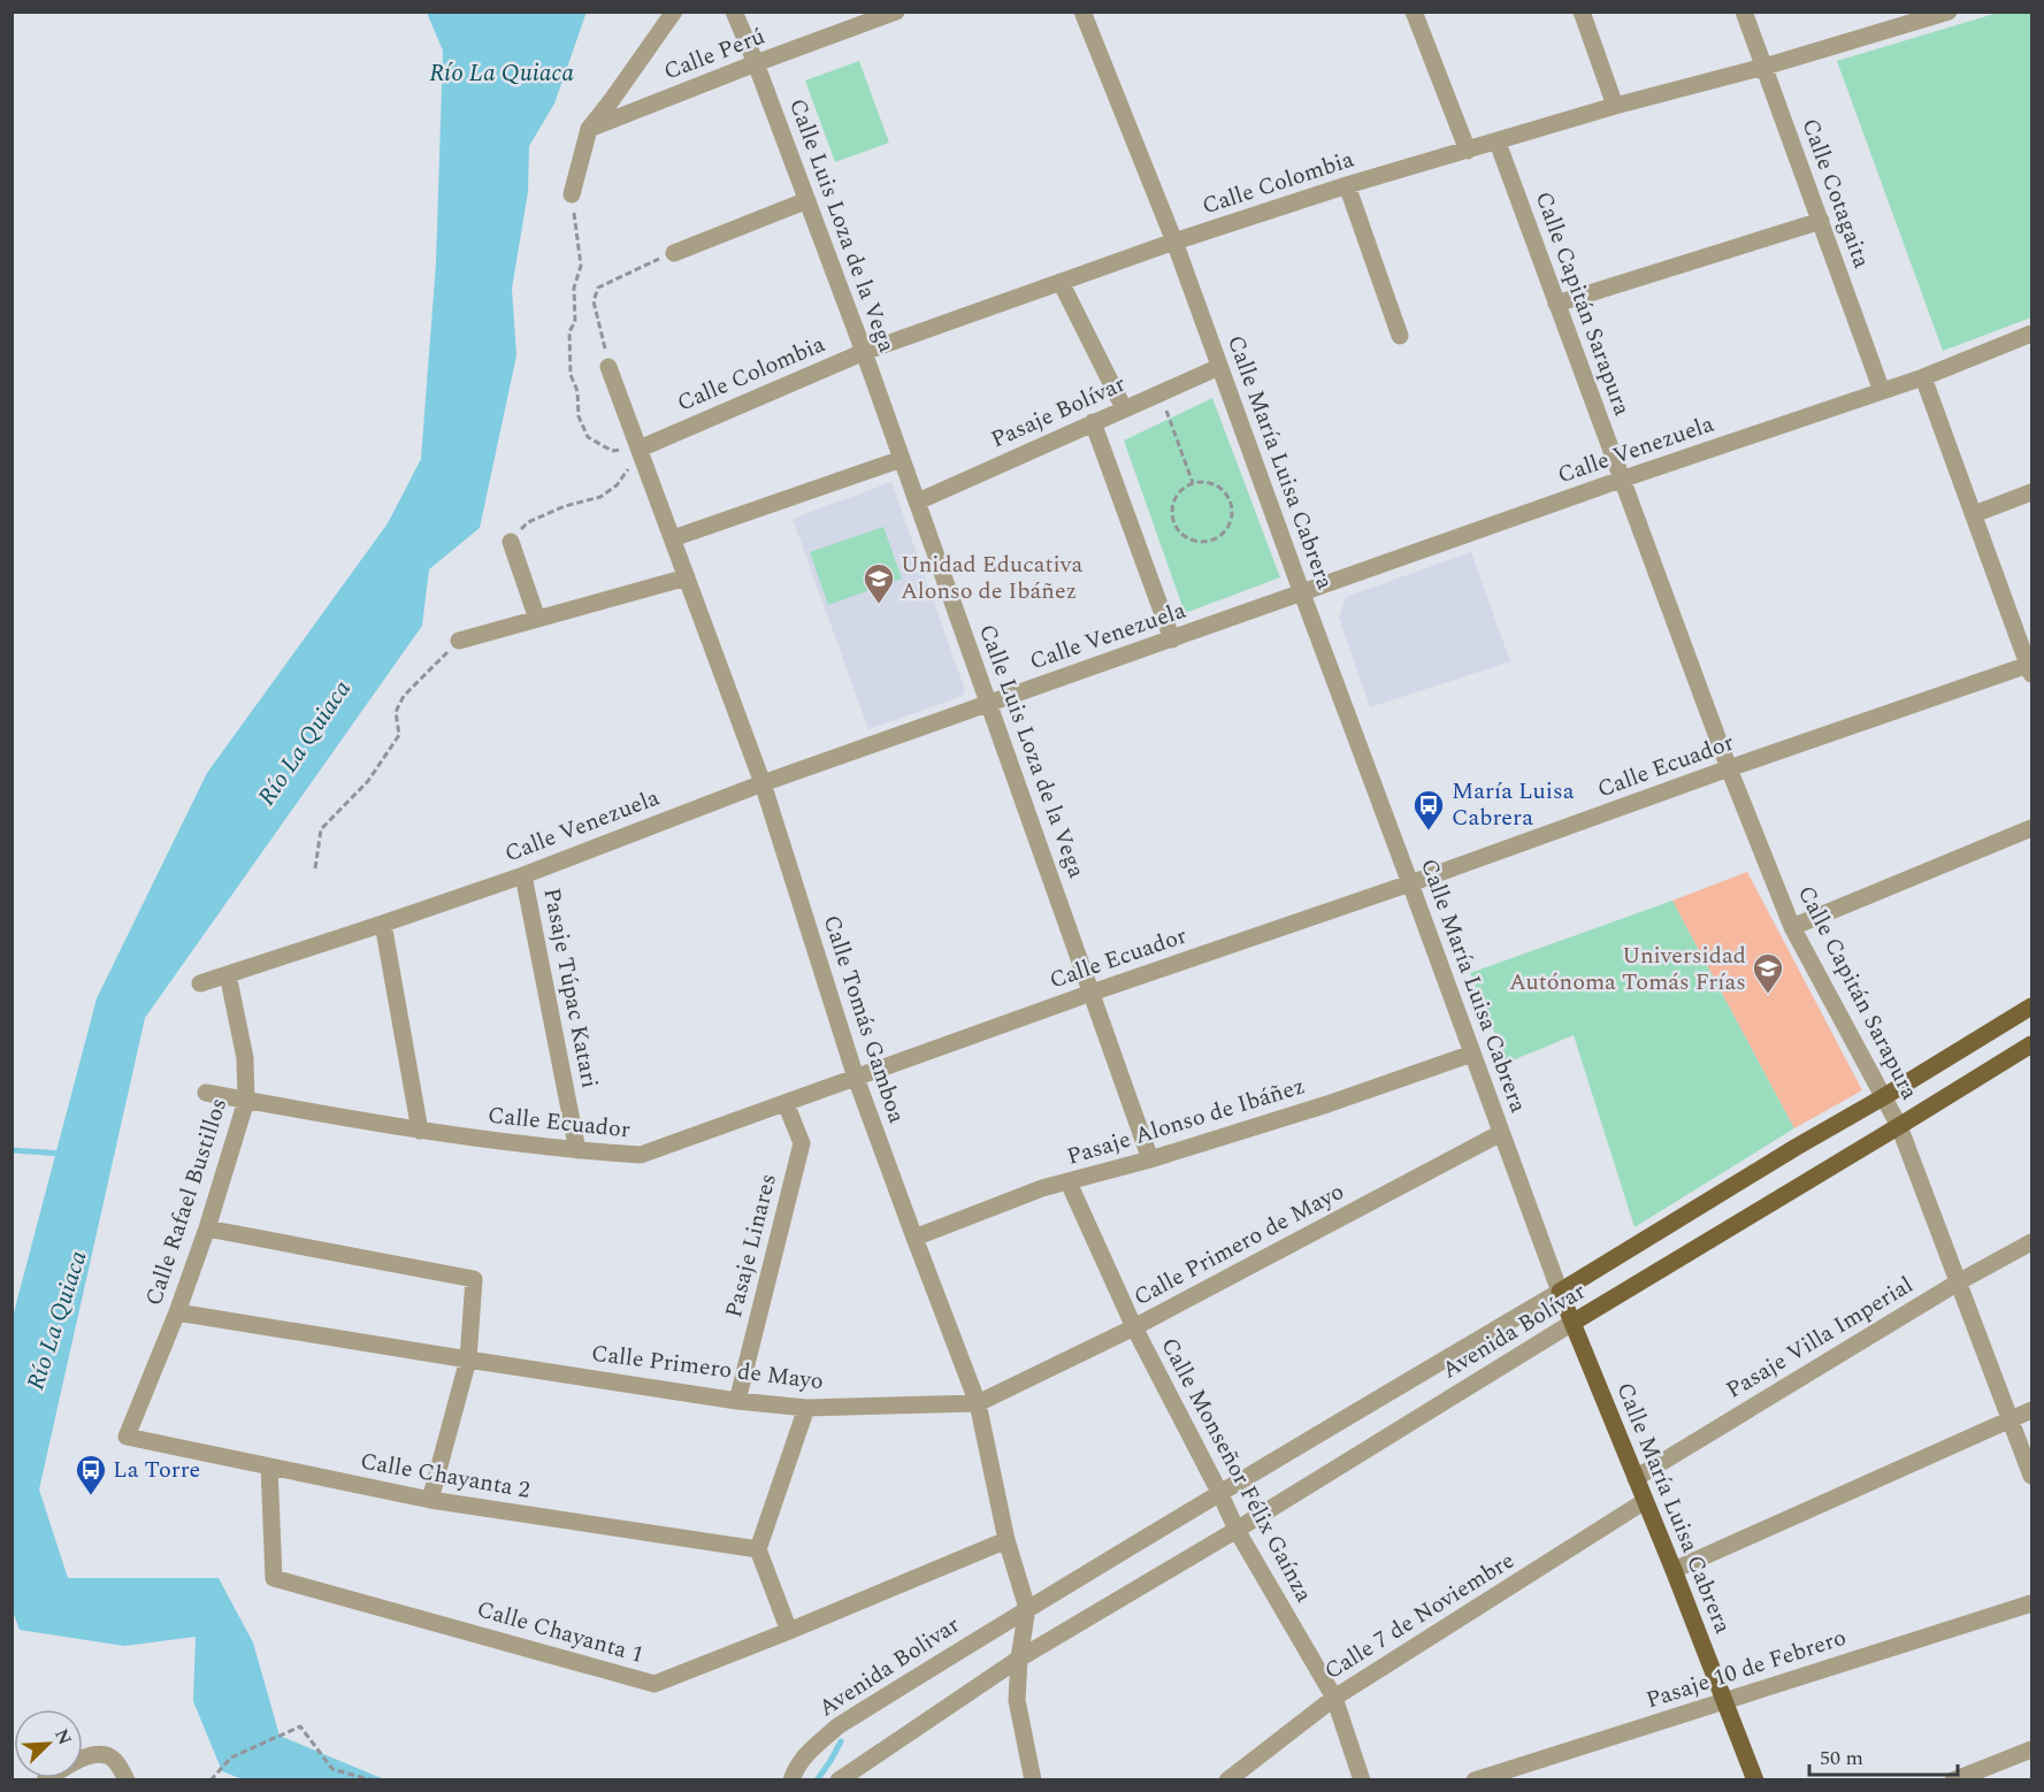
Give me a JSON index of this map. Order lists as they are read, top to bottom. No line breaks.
{"streets":{"main road":["Calle María Luisa Cabrera","Avenida Bolívar"],"street":["Calle Perú","Calle Colombia","Calle Cotagaita","Calle Luis Loza de la Vega","Calle Capitán Sarapura","Pasaje Bolívar","Calle Venezuela","Calle Ecuador","Pasaje Túpac Katari","Calle Tomás Gamboa","Pasaje Alonso de Ibáñez","Calle Rafael Bustillos","Calle Primero de Mayo","Pasaje Linares","Pasaje Villa Imperial","Calle Monseñor Félix Gaínza","Calle Chayanta 2","Calle 7 de Noviembre","Calle Chayanta 1","Avenida Bolivar","Pasaje 10 de Febrero"]},"crossings":[["Calle Perú","Calle Luis Loza de la Vega"],["Calle Colombia","Calle Cotagaita"],["Calle Colombia","Calle Luis Loza de la Vega"],["Calle Colombia","Calle Capitán Sarapura"],["Calle Colombia","Calle María Luisa Cabrera"],["Calle Colombia","Calle Tomás Gamboa"],["Calle Cotagaita","Calle Venezuela"],["Calle Luis Loza de la Vega","Pasaje Bolívar"],["Calle Luis Loza de la Vega","Calle Venezuela"],["Calle Luis Loza de la Vega","Calle Ecuador"],["Calle Luis Loza de la Vega","Pasaje Alonso de Ibáñez"],["Calle Capitán Sarapura","Calle Venezuela"],["Calle Capitán Sarapura","Calle Ecuador"],["Calle Capitán Sarapura","Avenida Bolívar"],["Calle Capitán Sarapura","Pasaje Villa Imperial"],["Pasaje Bolívar","Calle María Luisa Cabrera"],["Calle Venezuela","Calle María Luisa Cabrera"],["Calle Venezuela","Pasaje Túpac Katari"],["Calle Venezuela","Calle Tomás Gamboa"],["Calle Venezuela","Calle Rafael Bustillos"],["Calle María Luisa Cabrera","Calle Ecuador"],["Calle María Luisa Cabrera","Pasaje Alonso de Ibáñez"],["Calle María Luisa Cabrera","Calle Primero de Mayo"],["Calle María Luisa Cabrera","Avenida Bolívar"],["Calle María Luisa Cabrera","Pasaje Villa Imperial"],["Calle María Luisa Cabrera","Calle 7 de Noviembre"],["Calle María Luisa Cabrera","Pasaje 10 de Febrero"],["Calle Ecuador","Pasaje Túpac Katari"],["Calle Ecuador","Calle Tomás Gamboa"],["Calle Ecuador","Calle Rafael Bustillos"],["Calle Ecuador","Pasaje Linares"],["Calle Tomás Gamboa","Pasaje Alonso de Ibáñez"],["Calle Tomás Gamboa","Calle Primero de Mayo"],["Calle Tomás Gamboa","Avenida Bolívar"],["Calle Tomás Gamboa","Calle Chayanta 1"],["Calle Tomás Gamboa","Avenida Bolivar"],["Pasaje Alonso de Ibáñez","Calle Monseñor Félix Gaínza"],["Calle Rafael Bustillos","Calle Primero de Mayo"],["Calle Rafael Bustillos","Calle Chayanta 2"],["Calle Primero de Mayo","Pasaje Linares"],["Calle Primero de Mayo","Calle Monseñor Félix Gaínza"],["Avenida Bolívar","Calle Monseñor Félix Gaínza"],["Avenida Bolívar","Avenida Bolivar"],["Calle Monseñor Félix Gaínza","Calle 7 de Noviembre"],["Calle Chayanta 2","Calle Chayanta 1"]],"water":["Río La Quiaca"],"places":{"school or university":["Unidad Educativa Alonso de Ibáñez","Universidad Autónoma Tomás Frías"],"bus stop":["María Luisa Cabrera","La Torre"]},"scale_bar":"50 m","north":"top right"}
